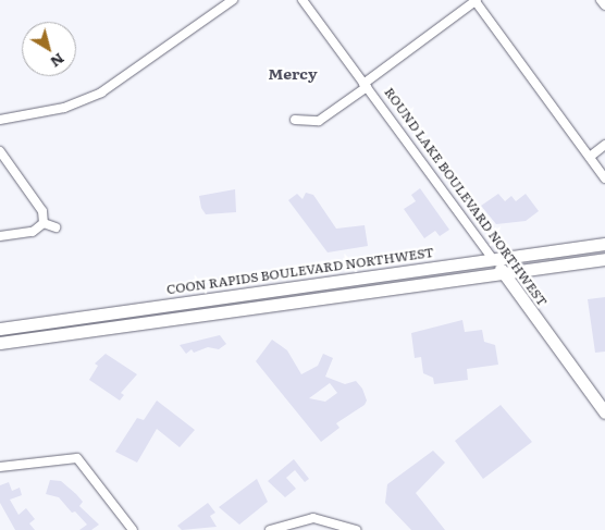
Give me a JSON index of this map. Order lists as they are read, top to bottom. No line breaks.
{"streets":{"main road":["ROUND LAKE BOULEVARD NORTHWEST","COON RAPIDS BOULEVARD NORTHWEST"]},"crossings":[["ROUND LAKE BOULEVARD NORTHWEST","COON RAPIDS BOULEVARD NORTHWEST"]],"districts":["Mercy"],"north":"bottom right"}
